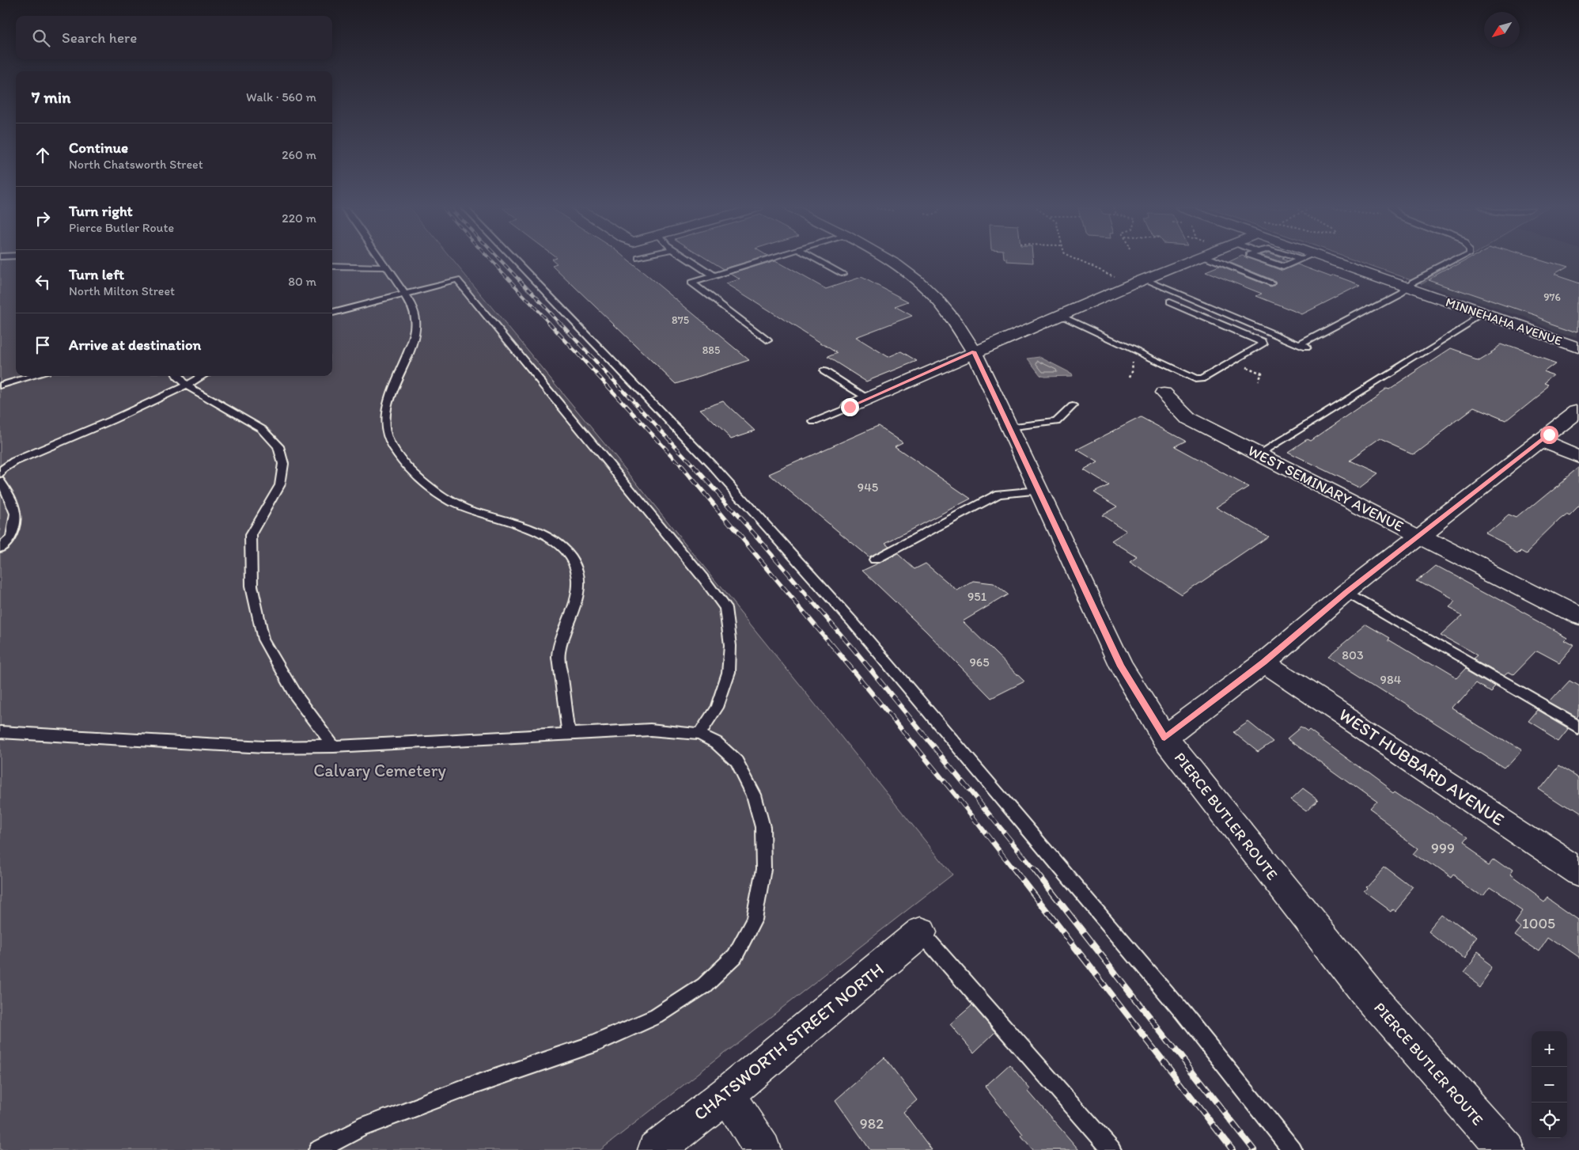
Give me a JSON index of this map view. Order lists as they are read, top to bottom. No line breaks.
{"streets":{"street":["MINNEHAHA AVENUE","WEST SEMINARY AVENUE","WEST HUBBARD AVENUE","PIERCE BUTLER ROUTE","CHATSWORTH STREET NORTH"]},"parks":["Calvary Cemetery"],"house_numbers":["976","875","885","945","951","803","965","984","999","1005","982"],"north":"bottom left","page":{"search":"Search here","heading":["7 min","Walk · 560 m"],"list":[["Continue","North Chatsworth Street","260 m"],["Turn right","Pierce Butler Route","220 m"],["Turn left","North Milton Street","80 m"],"Arrive at destination"],"map_buttons":["+","−"]}}
